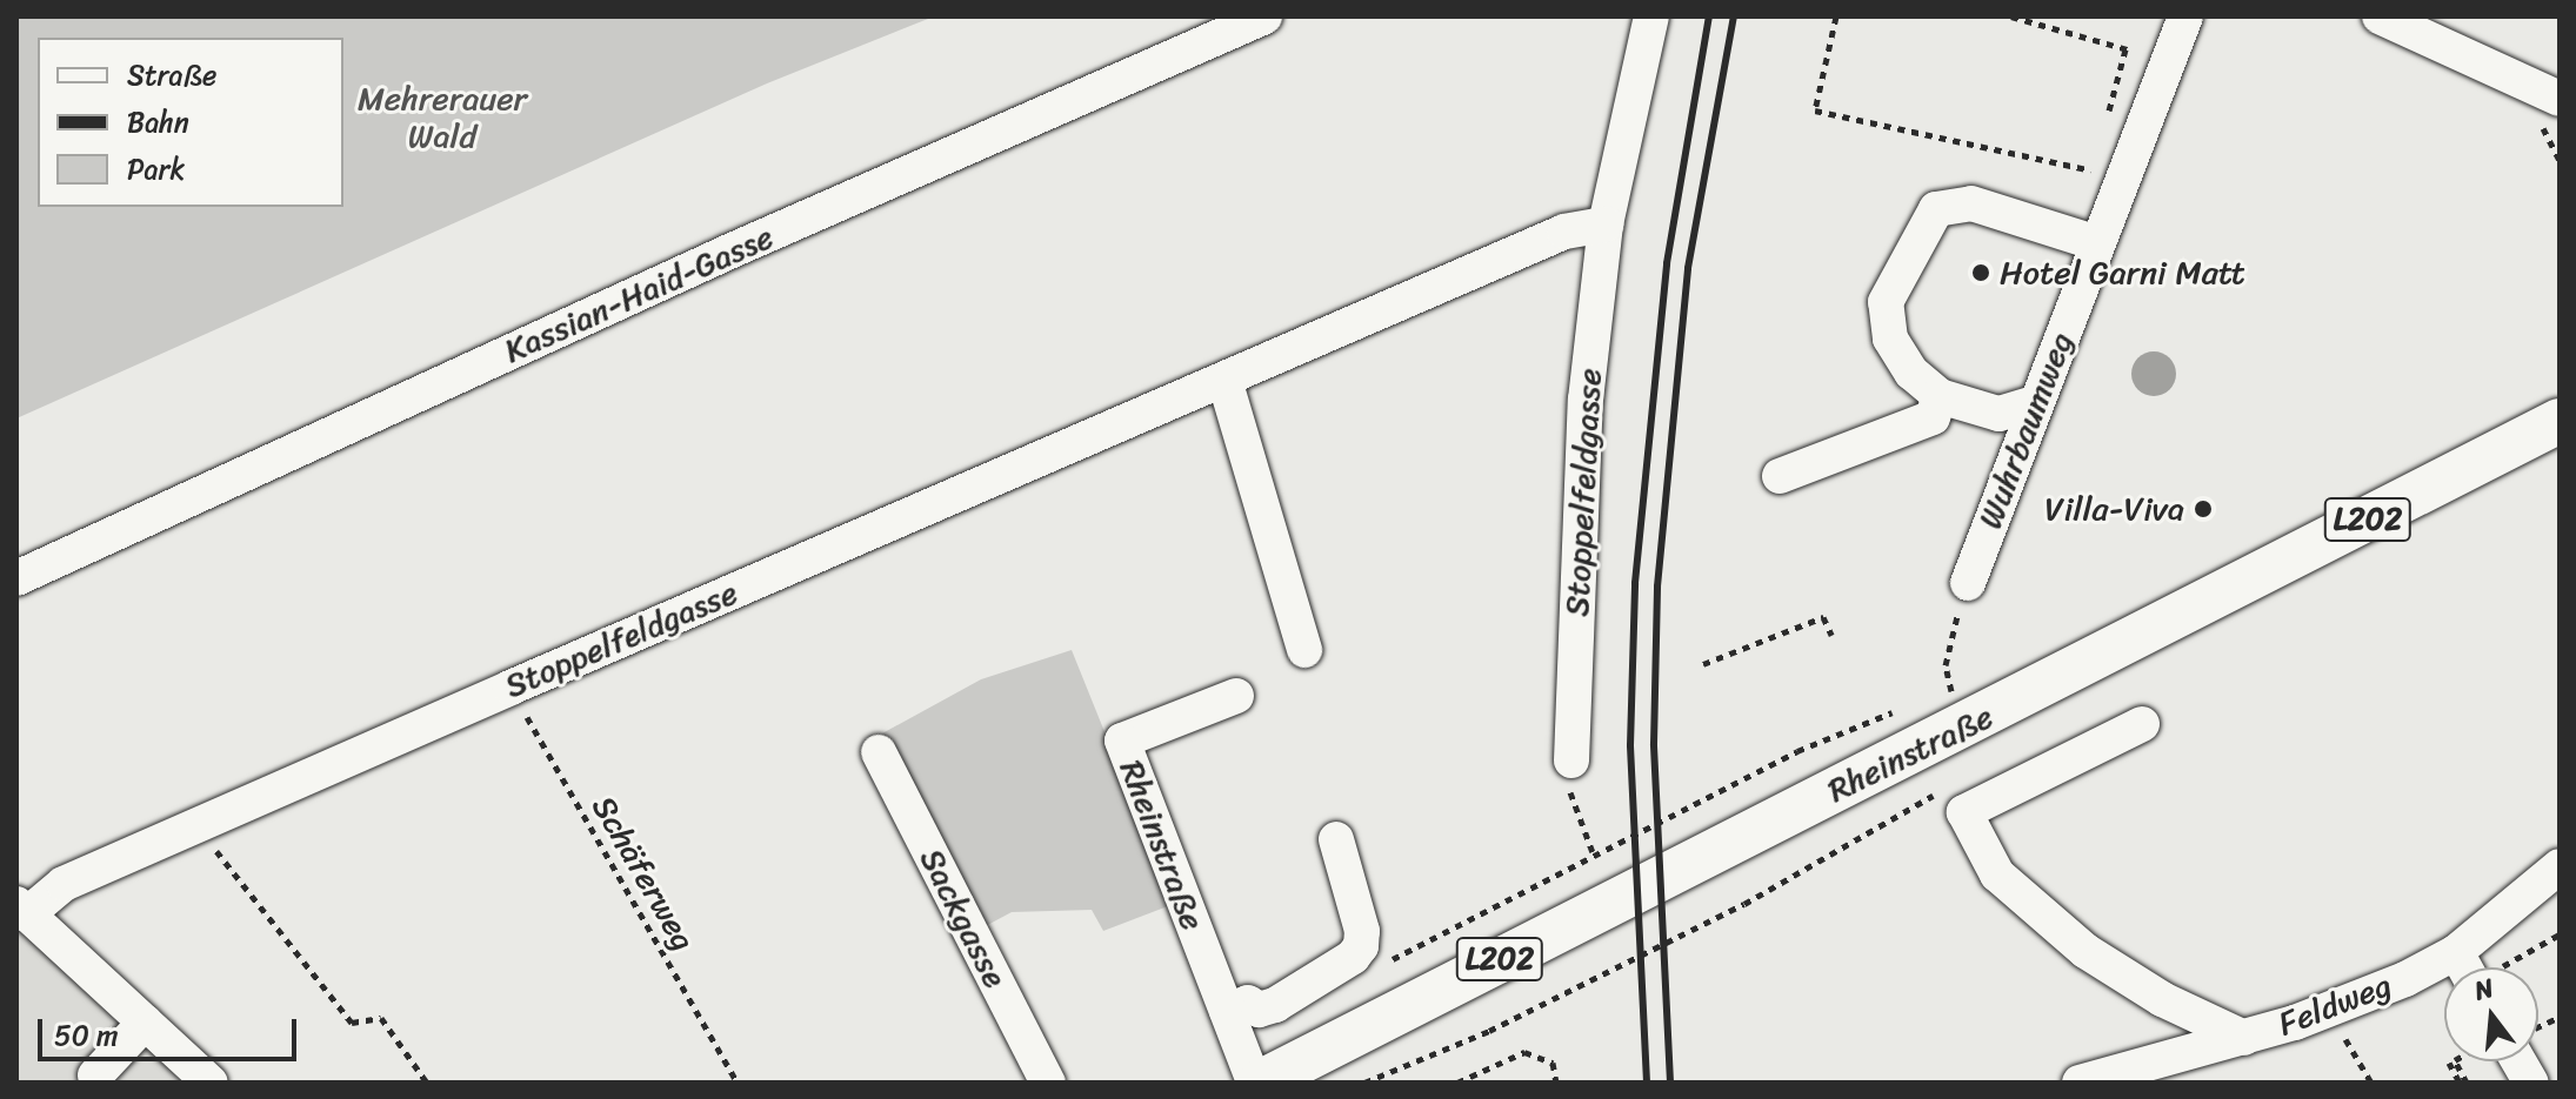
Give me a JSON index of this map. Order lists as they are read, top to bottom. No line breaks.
{"streets":{"main road":["L202","Rheinstraße"],"street":["Kassian-Haid-Gasse","Wuhrbaumweg","Stoppelfeldgasse","Sackgasse","Feldweg"],"path":["Schäferweg"]},"crossings":[["Stoppelfeldgasse","Schäferweg"]],"parks":["Mehrerauer Wald"],"places":["Hotel Garni Matt","Villa-Viva"],"legend":["Straße","Bahn","Park"],"scale_bar":"50 m","north":"top"}
